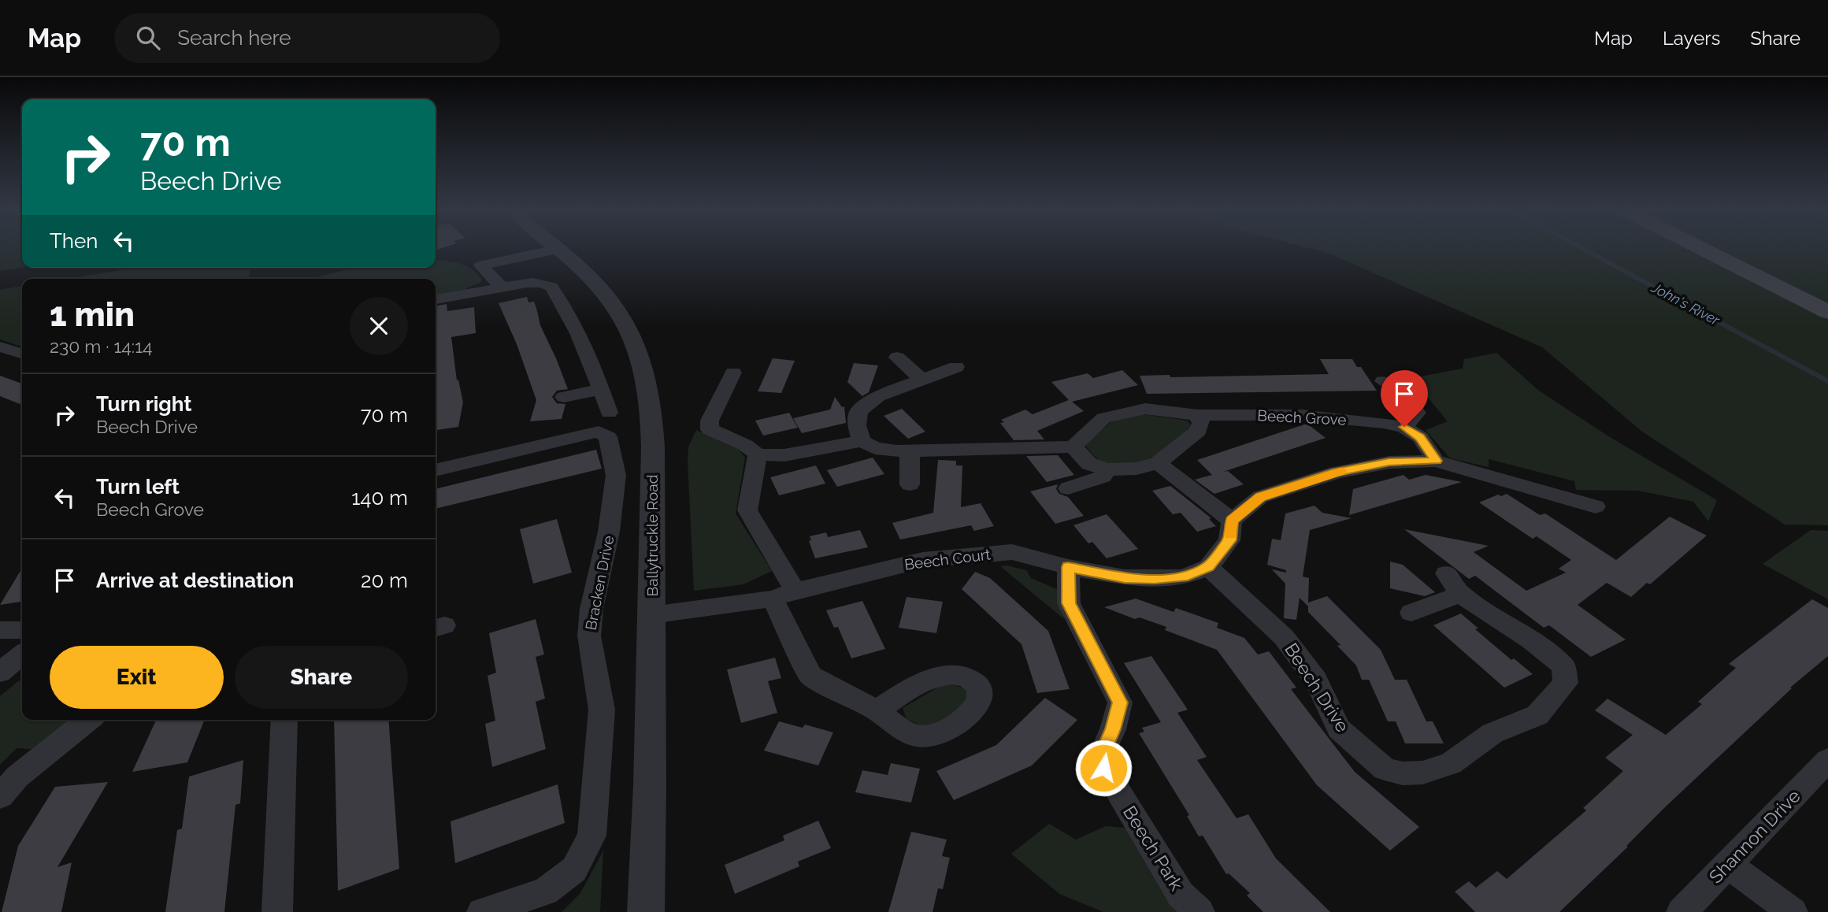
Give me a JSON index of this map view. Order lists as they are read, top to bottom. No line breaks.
{"streets":{"street":["Beech Grove","Ballytruckle Road","Beech Court","Bracken Drive","Beech Drive","Shannon Drive","Beech Park"]},"crossings":[["Ballytruckle Road","Beech Court"],["Beech Court","Beech Park"]],"water":["John's River"],"page":{"header":"Map","search":"Search here","nav":["Map","Layers","Share"],"turn":["70 m","Beech Drive"],"then":"Then","heading":["1 min","230 m · 14:14"],"list":[{"name":"Turn right","note":"Beech Drive","value":"70 m"},{"name":"Turn left","note":"Beech Grove","value":"140 m"},{"name":"Arrive at destination","value":"20 m"}],"buttons":["Exit","Share"]}}
